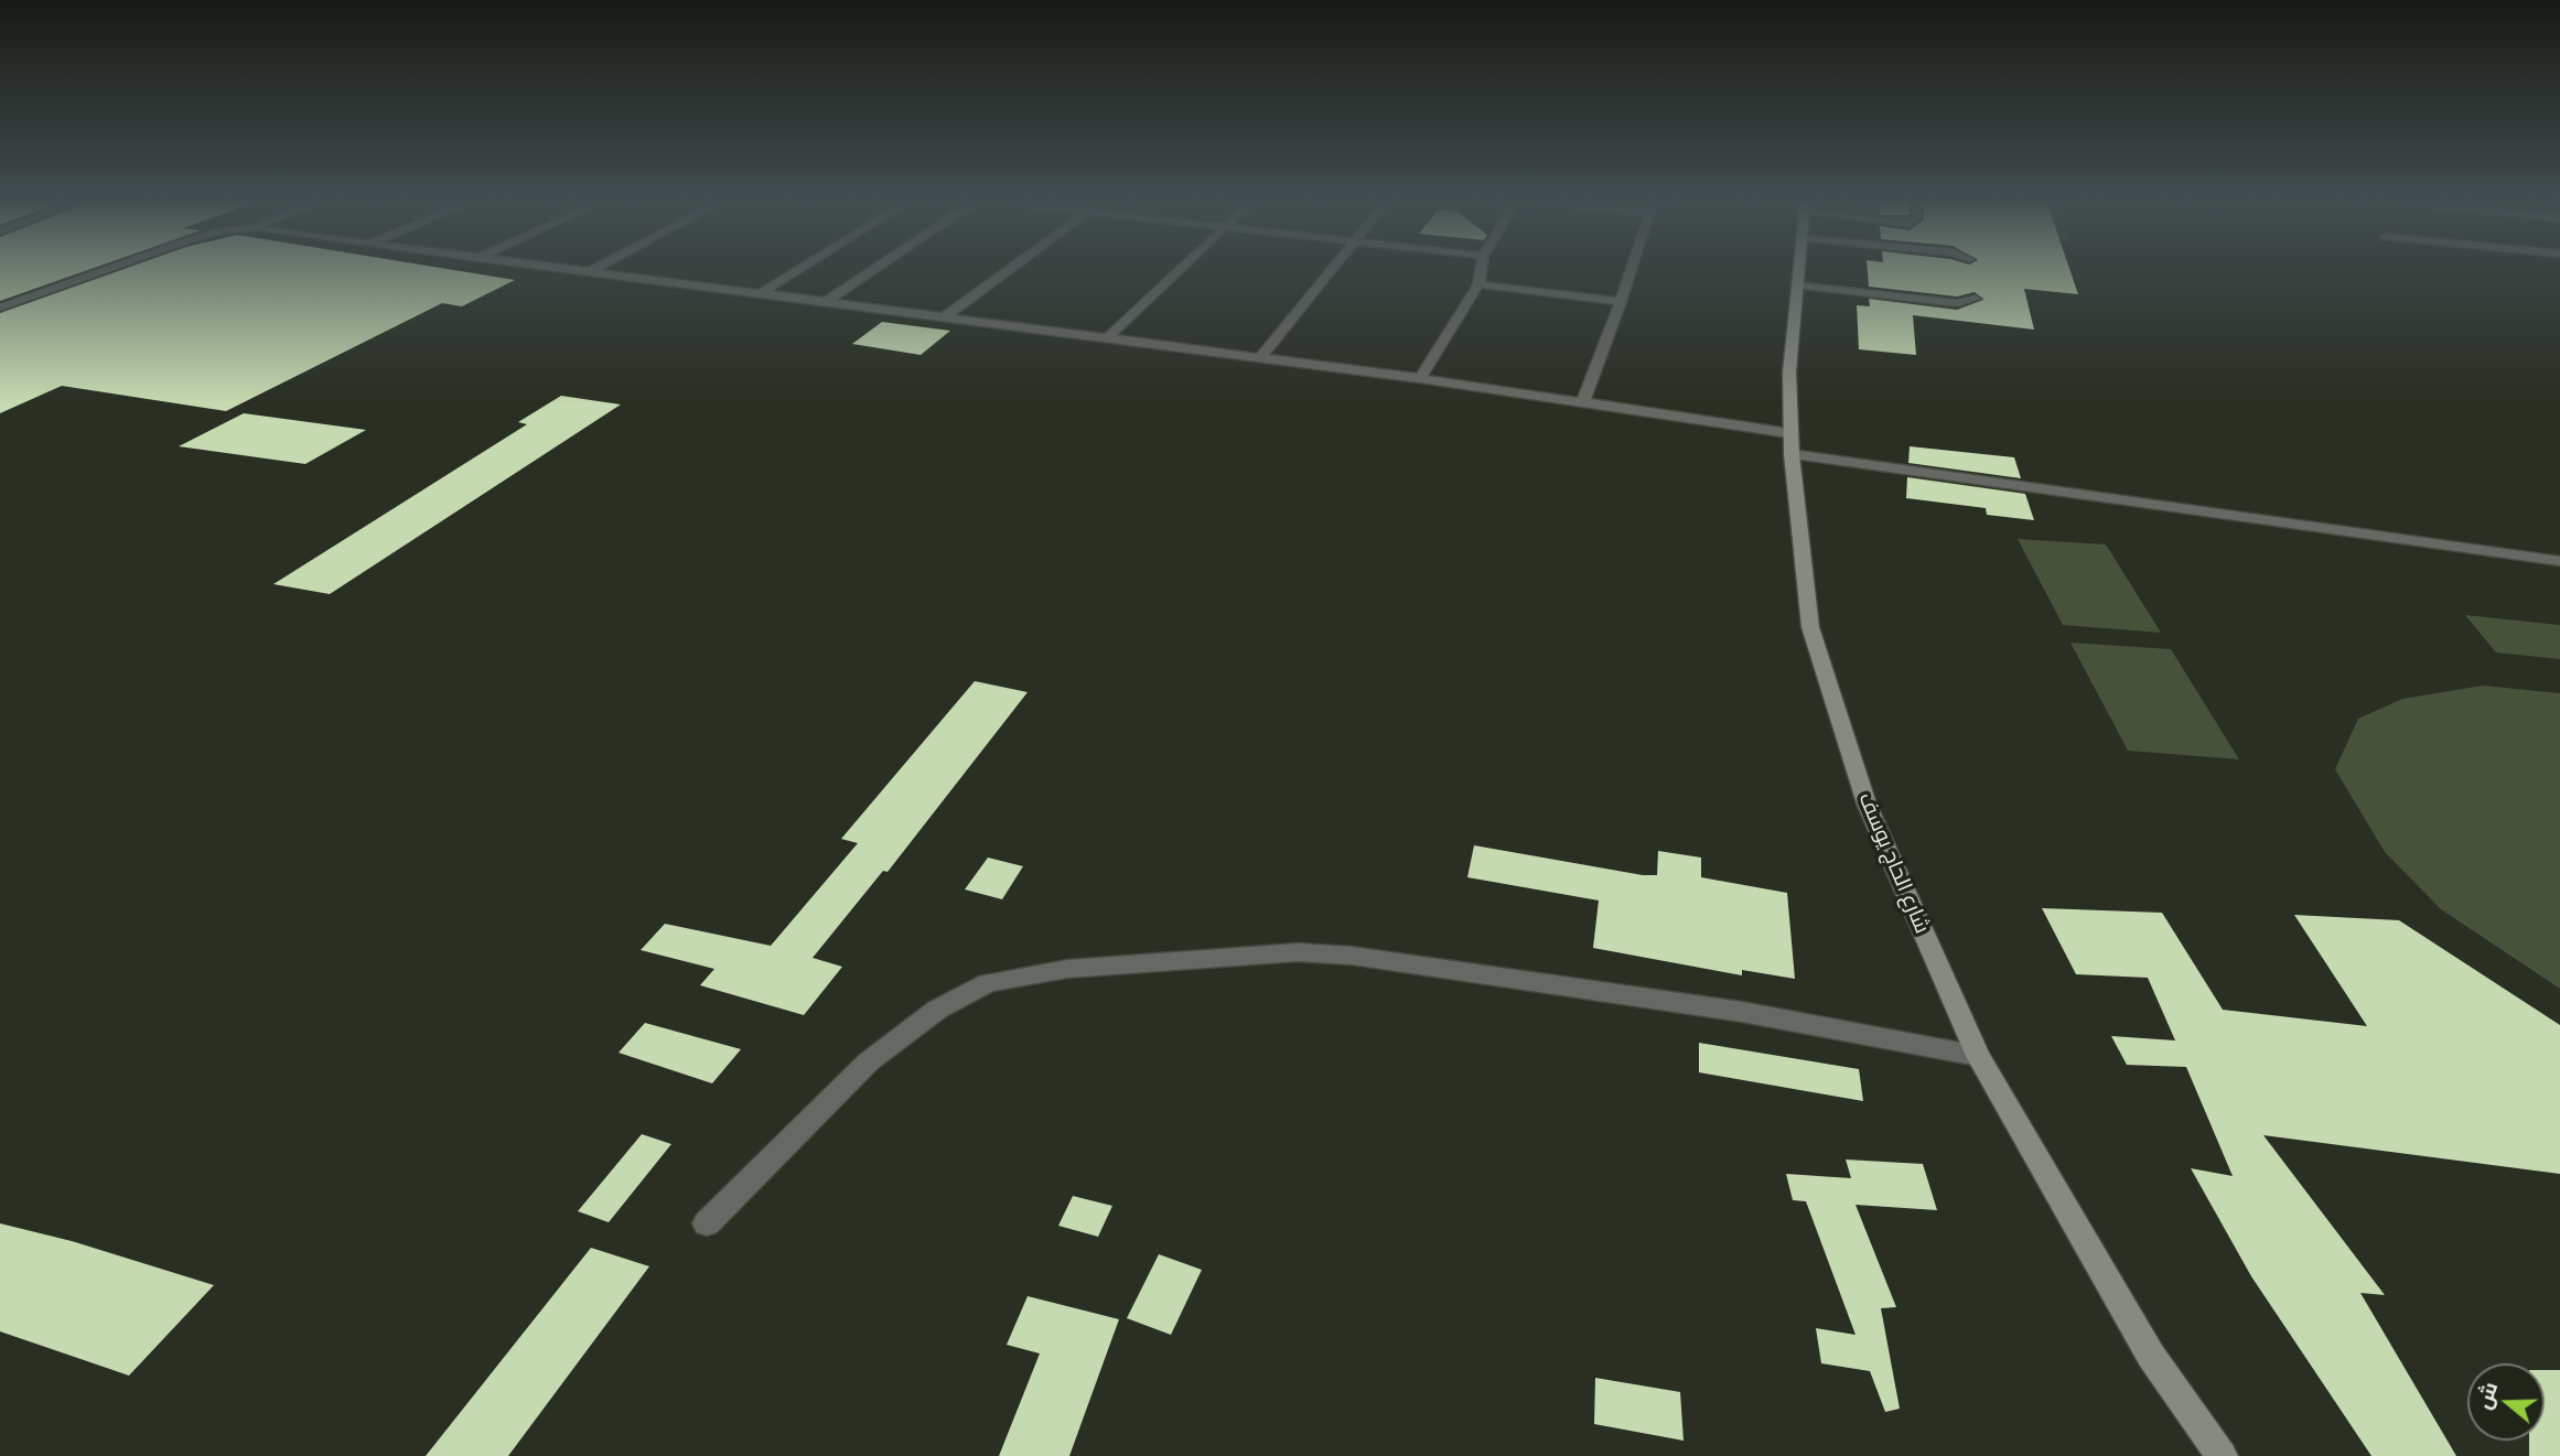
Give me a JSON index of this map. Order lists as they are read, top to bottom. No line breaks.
{"streets":{"main road":["شارع الحاج يوسف"]},"north":"left"}
